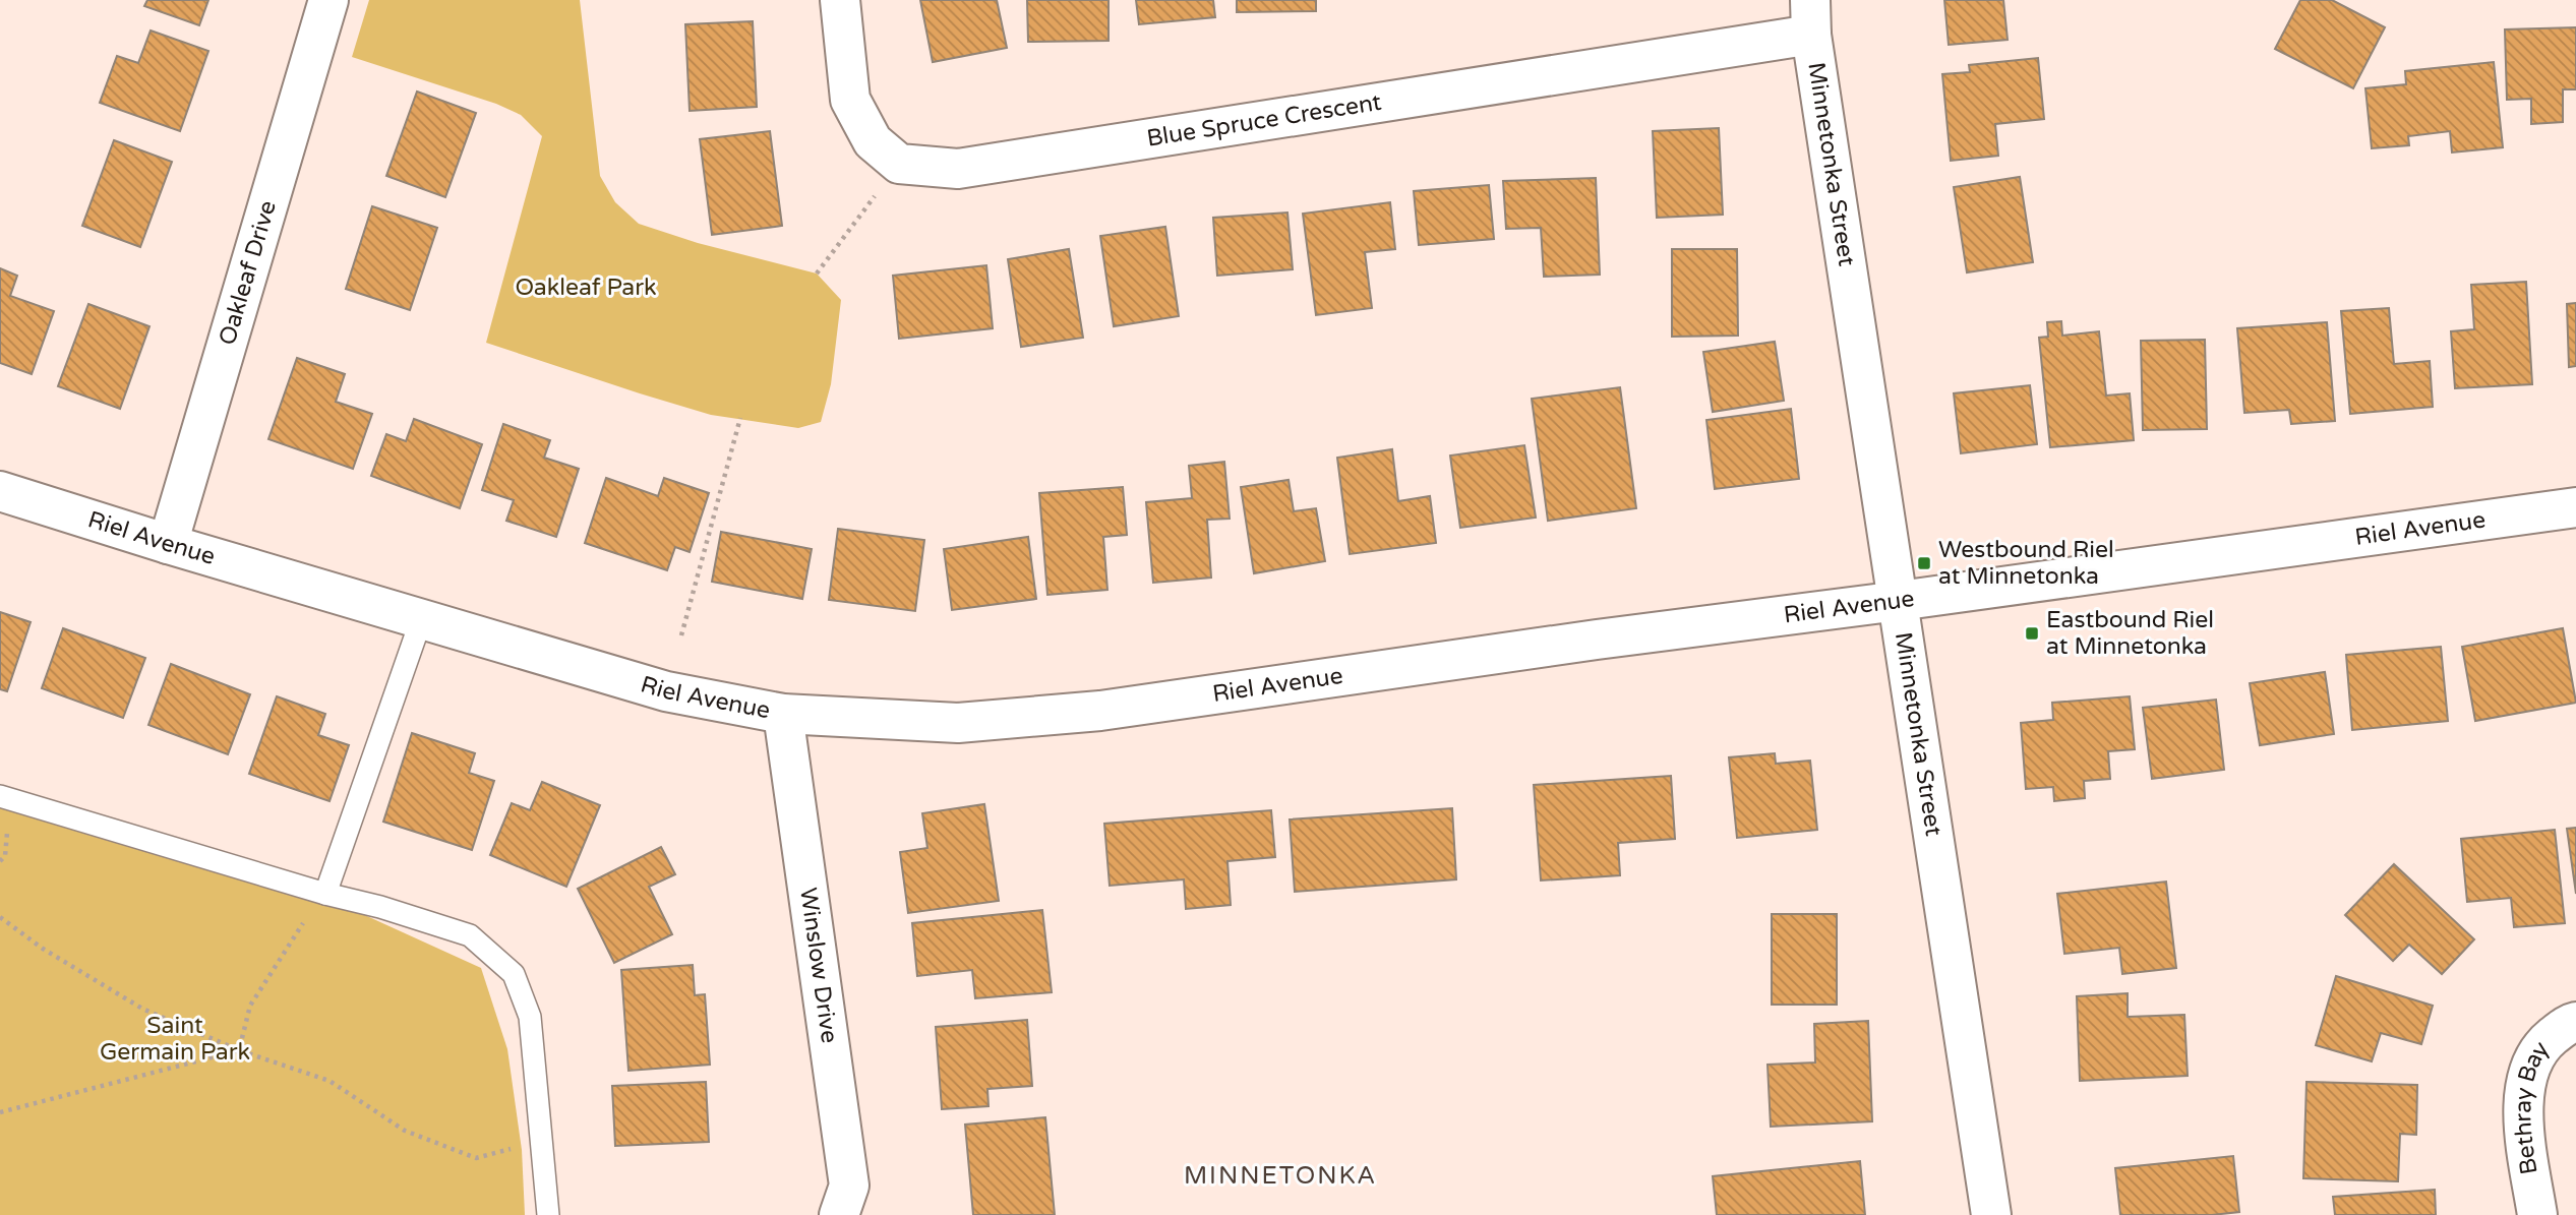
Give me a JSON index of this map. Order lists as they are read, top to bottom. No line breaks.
{"streets":{"street":["Blue Spruce Crescent","Minnetonka Street","Oakleaf Drive","Riel Avenue","Winslow Drive","Bethray Bay"]},"crossings":[["Blue Spruce Crescent","Minnetonka Street"],["Minnetonka Street","Riel Avenue"],["Oakleaf Drive","Riel Avenue"],["Riel Avenue","Winslow Drive"]],"districts":["MINNETONKA"],"parks":["Oakleaf Park","Saint Germain Park"],"places":{"transit":["Westbound Riel at Minnetonka","Eastbound Riel at Minnetonka"]}}
